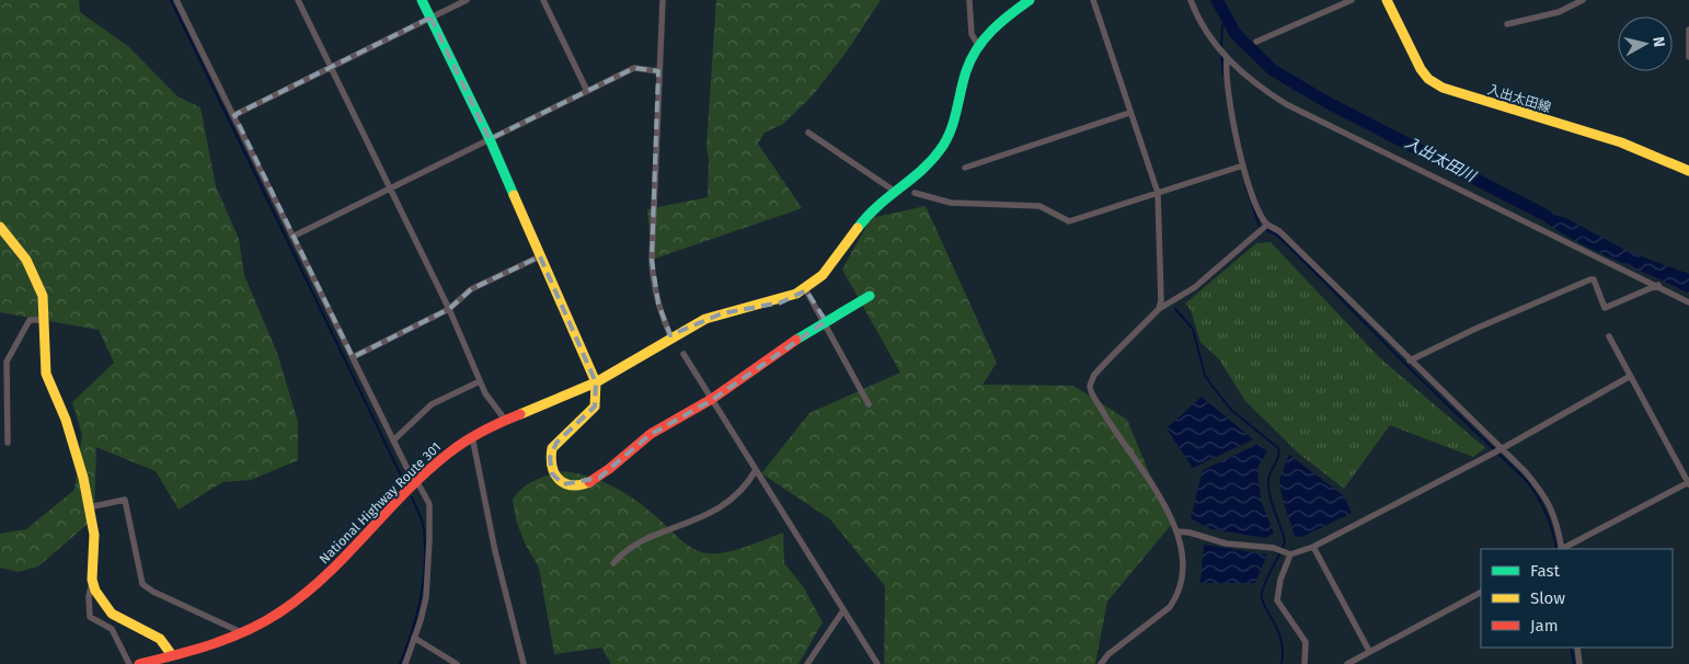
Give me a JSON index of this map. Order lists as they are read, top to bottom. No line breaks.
{"streets":{"main road":["入出太田線","National Highway Route 301"]},"water":["入出太田川"],"legend":["Fast","Slow","Jam"],"north":"right"}
